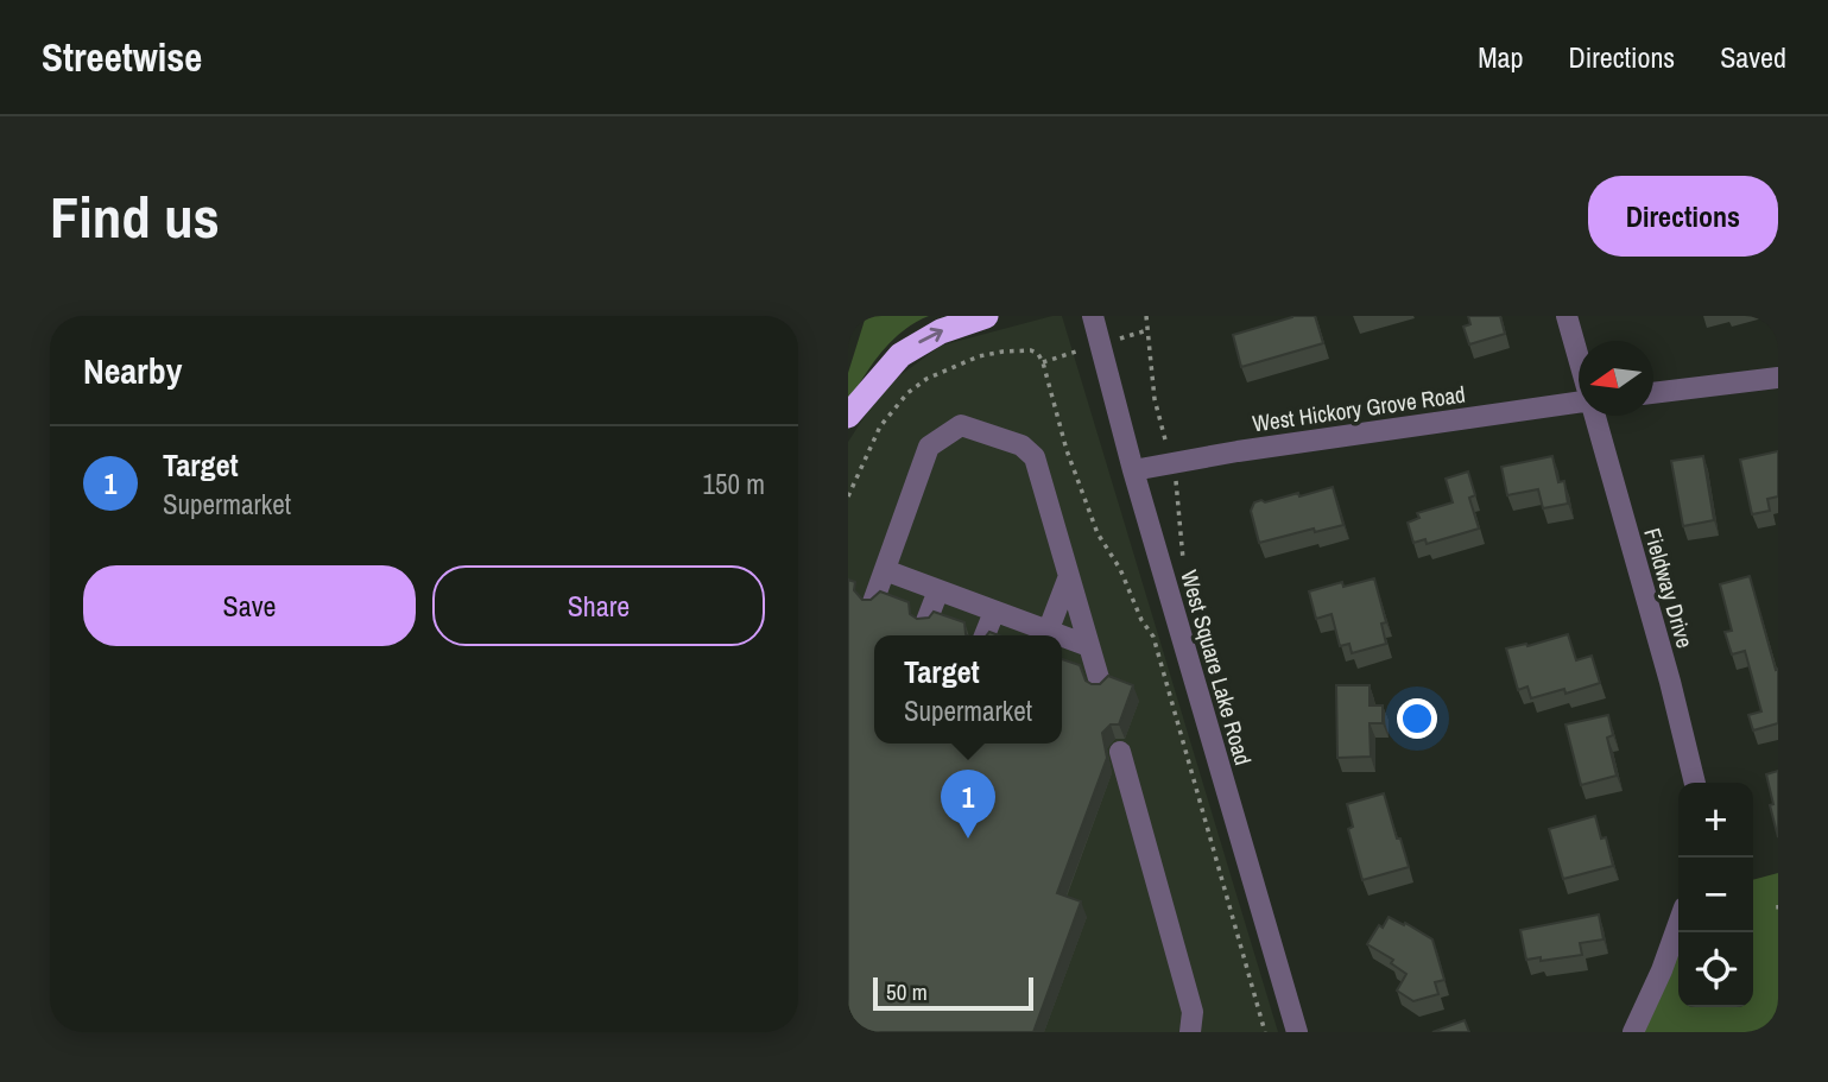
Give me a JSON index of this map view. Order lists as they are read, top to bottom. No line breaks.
{"streets":{"street":["West Hickory Grove Road","Fieldway Drive","West Square Lake Road"]},"crossings":[["West Hickory Grove Road","West Square Lake Road"]],"scale_bar":"50 m","north":"left","page":{"header":"Streetwise","nav":["Map","Directions","Saved"],"buttons":["Directions",["Save","Share"]],"title":"Find us","heading":"Nearby","list":[{"mark":"1","name":"Target","note":"Supermarket","value":"150 m"}],"popup":["Target","Supermarket"],"pins":"1","map_buttons":["+","−"],"scale":"50 m"}}
